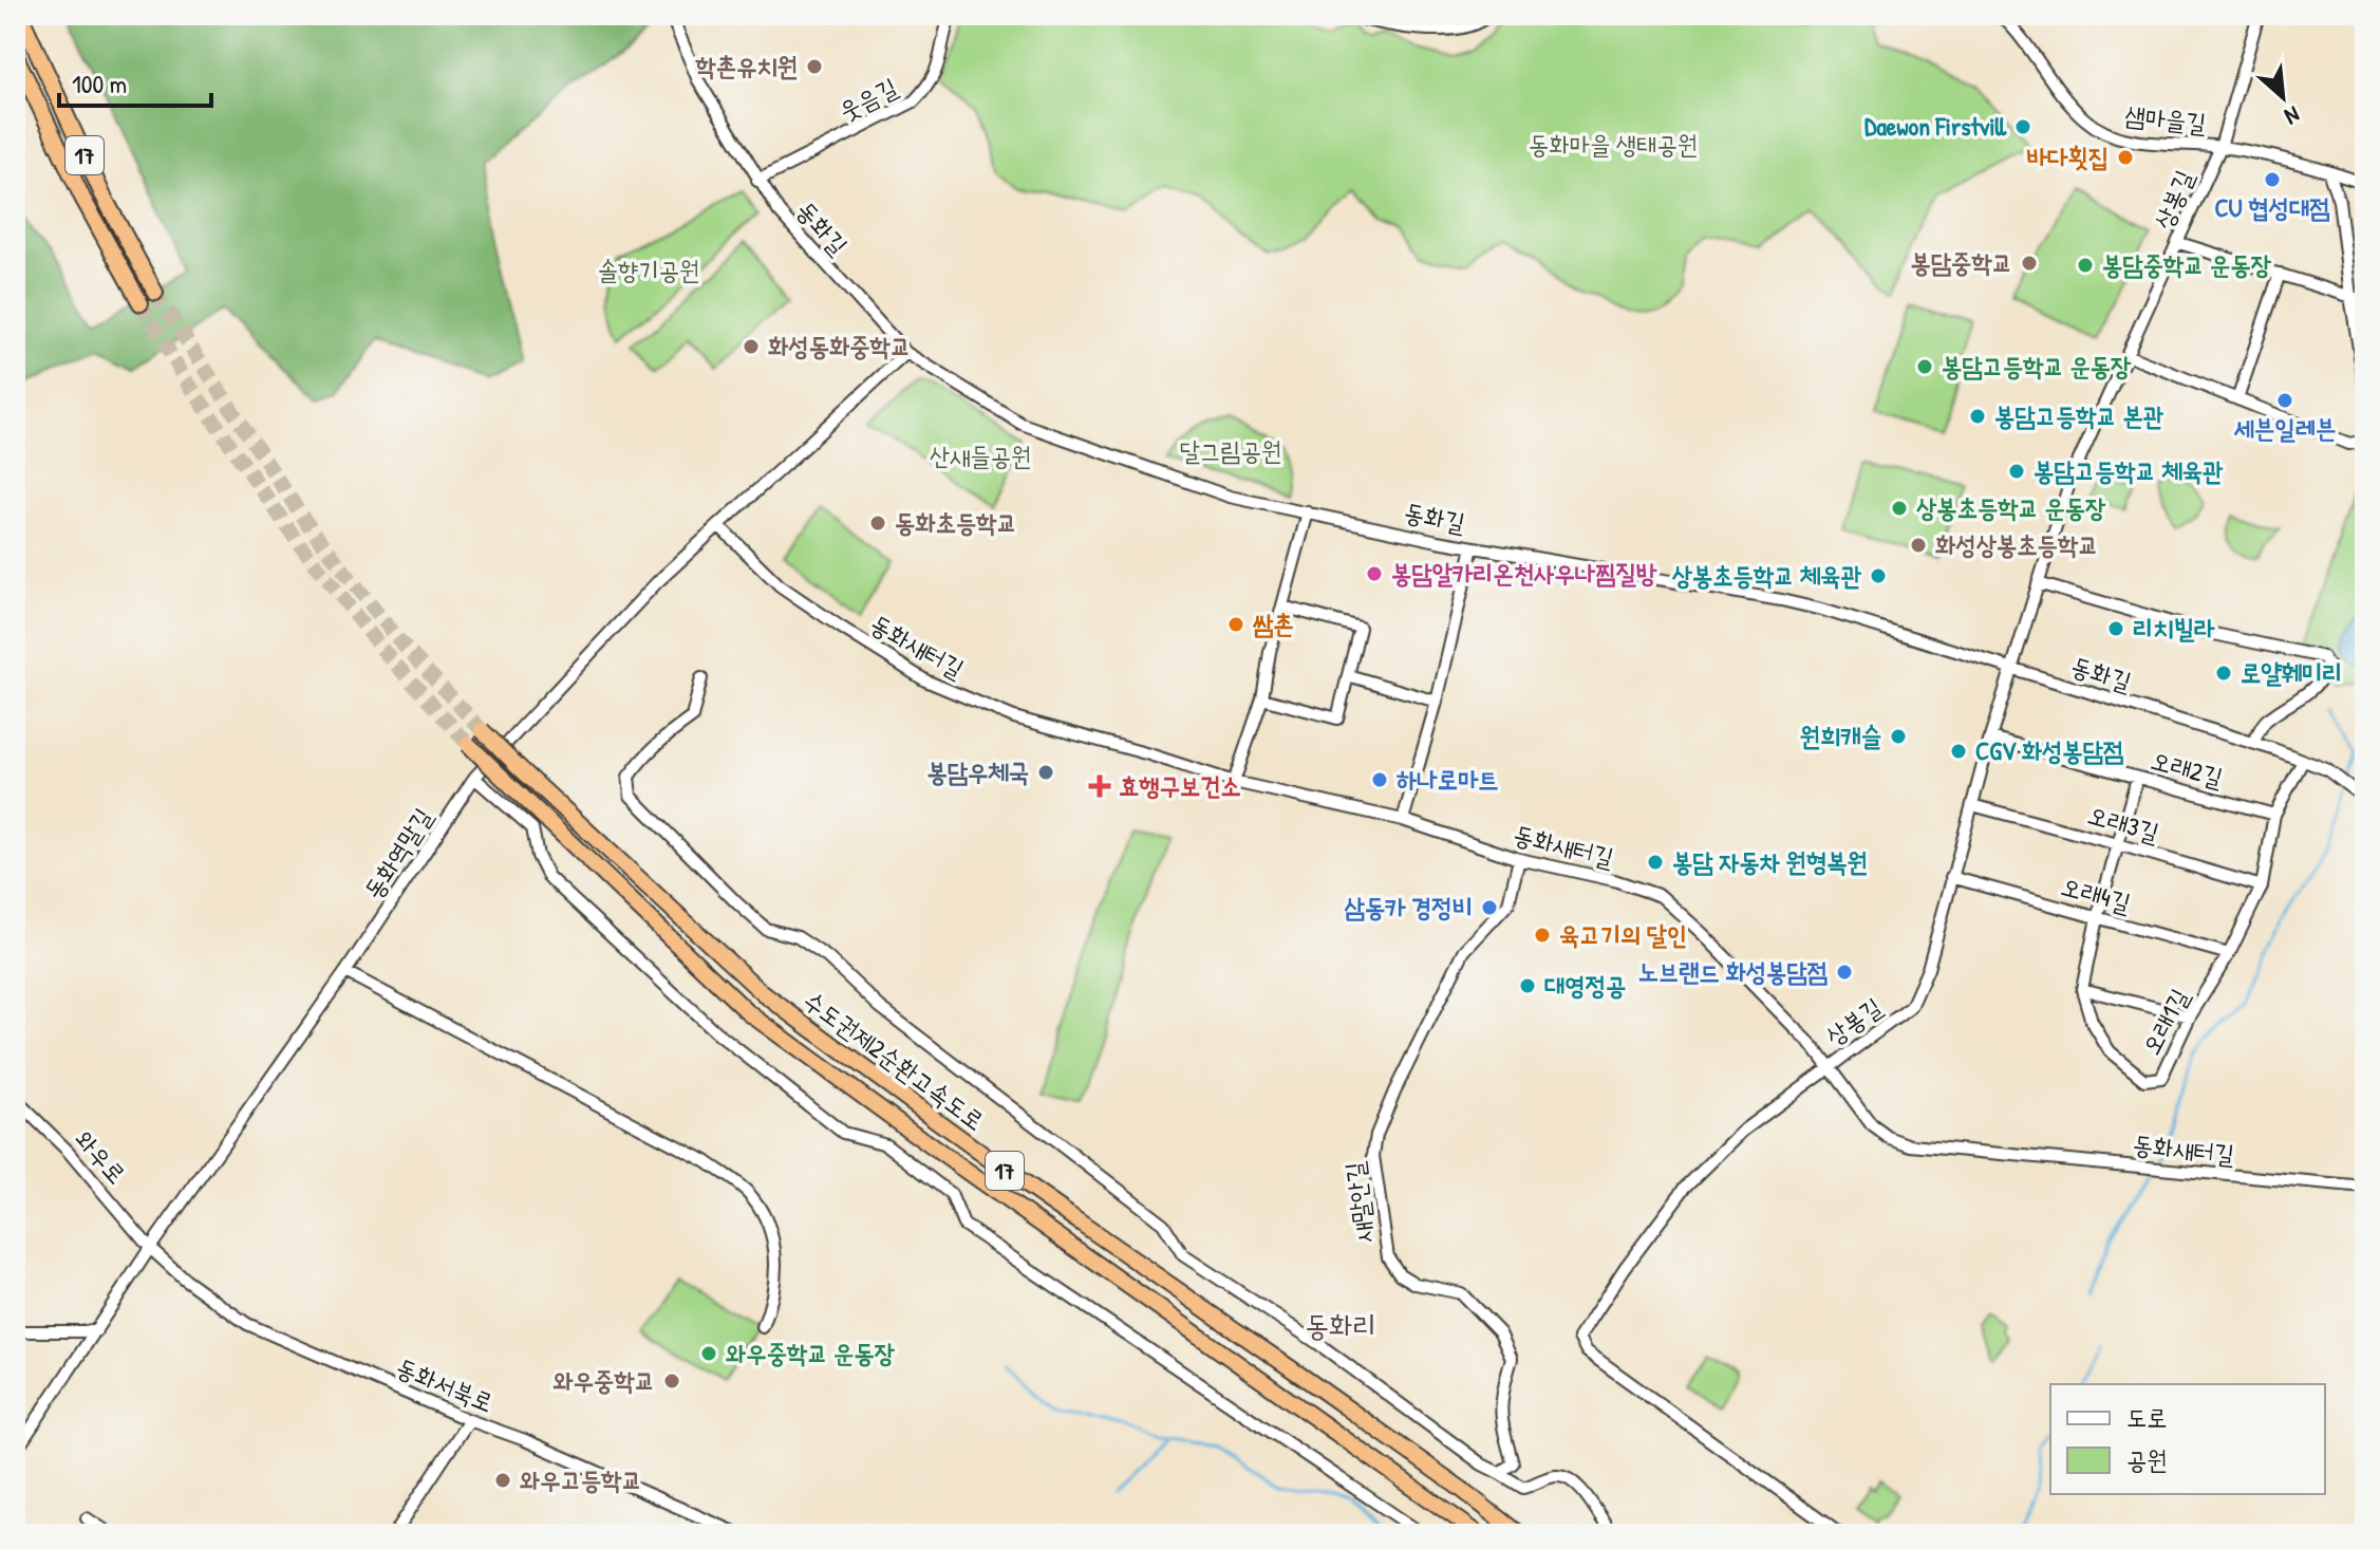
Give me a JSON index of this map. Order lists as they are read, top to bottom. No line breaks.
{"streets":{"highway":["17","수도권제2순환고속도로"],"street":["웃음길","샘마을길","상봉길","동화길","동화새터길","오래2길","오래3길","동화역말길","오래4길","오래1길","와우로","새말안길","동화서북로"]},"crossings":[["웃음길","동화길"],["샘마을길","상봉길"],["상봉길","동화길"],["상봉길","동화새터길"],["상봉길","오래2길"],["상봉길","오래3길"],["상봉길","오래4길"],["동화길","동화역말길"],["동화길","오래1길"],["동화새터길","동화역말길"],["동화새터길","새말안길"],["오래2길","오래1길"],["오래3길","오래1길"],["동화역말길","와우로"],["동화역말길","동화서북로"],["오래4길","오래1길"],["와우로","동화서북로"]],"districts":["동화리"],"parks":["동화마을 생태공원","솔향기공원","달그림공원","산새들공원"],"places":{"other":["학촌유치원","Daewon Firstvill","바다횟집","CU 협성대점","봉담중학교","봉담중학교 운동장","화성동화중학교","봉담고등학교 운동장","세븐일레븐","봉담고등학교 본관","봉담고등학교 체육관","상봉초등학교 운동장","동화초등학교","화성상봉초등학교","봉담알카리온천사우나찜질방","상봉초등학교 체육관","쌈촌","리치빌라","로얄훼미리","원희캐슬","CGV 화성봉담점","봉담우체국","하나로마트","봉담 자동차 원형복원","삼동카 경정비","육고기의 달인","노브랜드 화성봉담점","대영정공","와우중학교 운동장","와우중학교","와우고등학교"],"health":["효행구보건소"]},"legend":["도로","공원"],"scale_bar":"100 m","north":"bottom right"}
